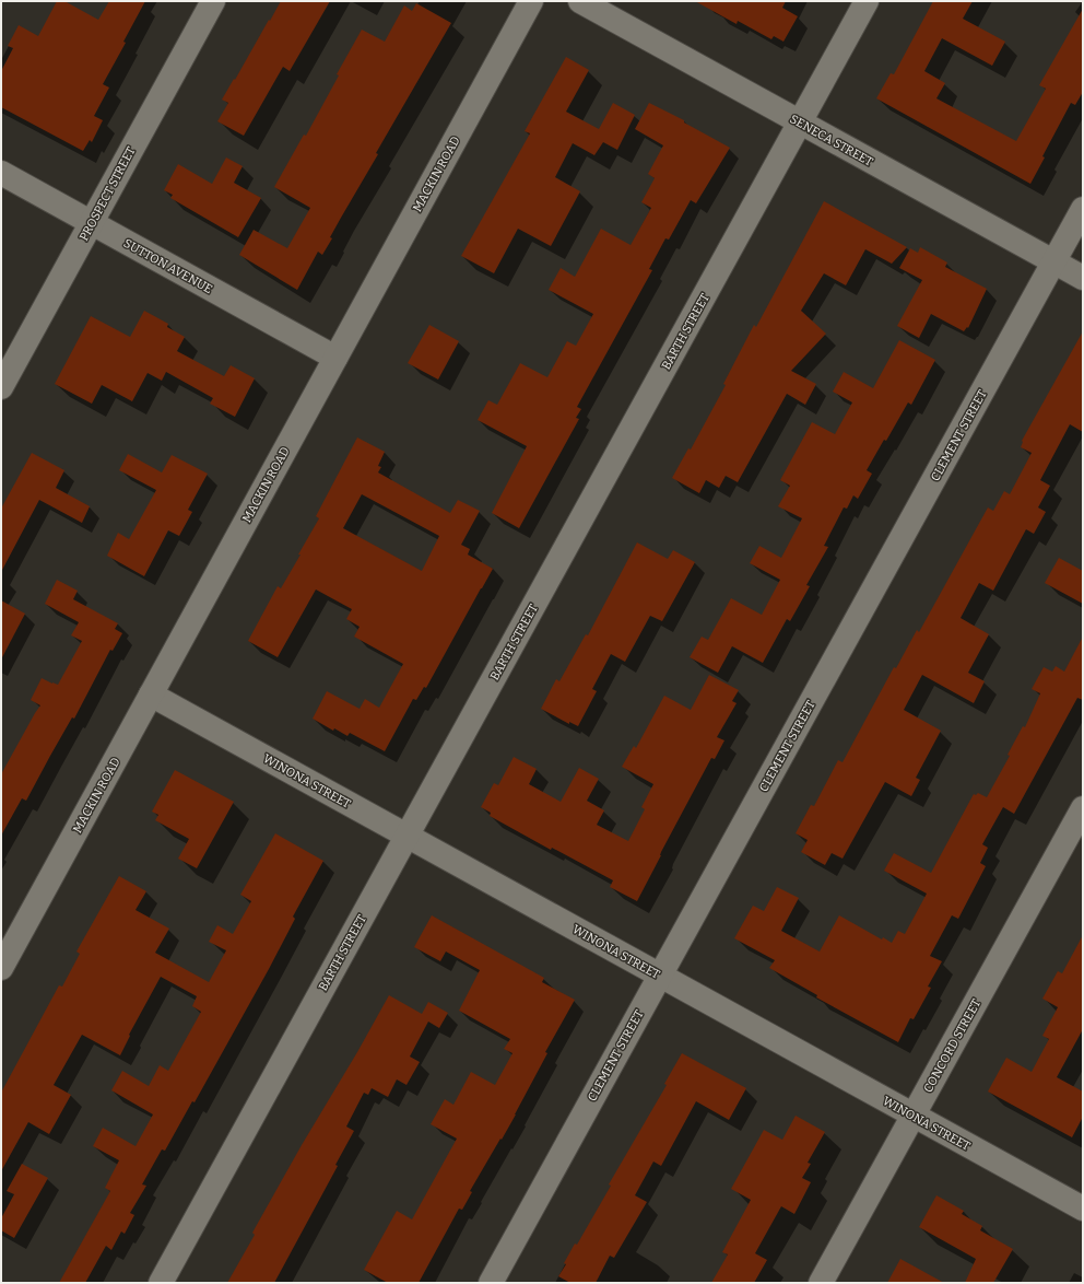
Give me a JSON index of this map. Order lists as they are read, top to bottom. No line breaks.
{"streets":{"street":["SENECA STREET","MACKIN ROAD","PROSPECT STREET","SUTTON AVENUE","BARTH STREET","CLEMENT STREET","WINONA STREET","CONCORD STREET"]},"crossings":[["SENECA STREET","BARTH STREET"],["SENECA STREET","CLEMENT STREET"],["MACKIN ROAD","SUTTON AVENUE"],["MACKIN ROAD","WINONA STREET"],["PROSPECT STREET","SUTTON AVENUE"],["BARTH STREET","WINONA STREET"],["CLEMENT STREET","WINONA STREET"],["WINONA STREET","CONCORD STREET"]]}
